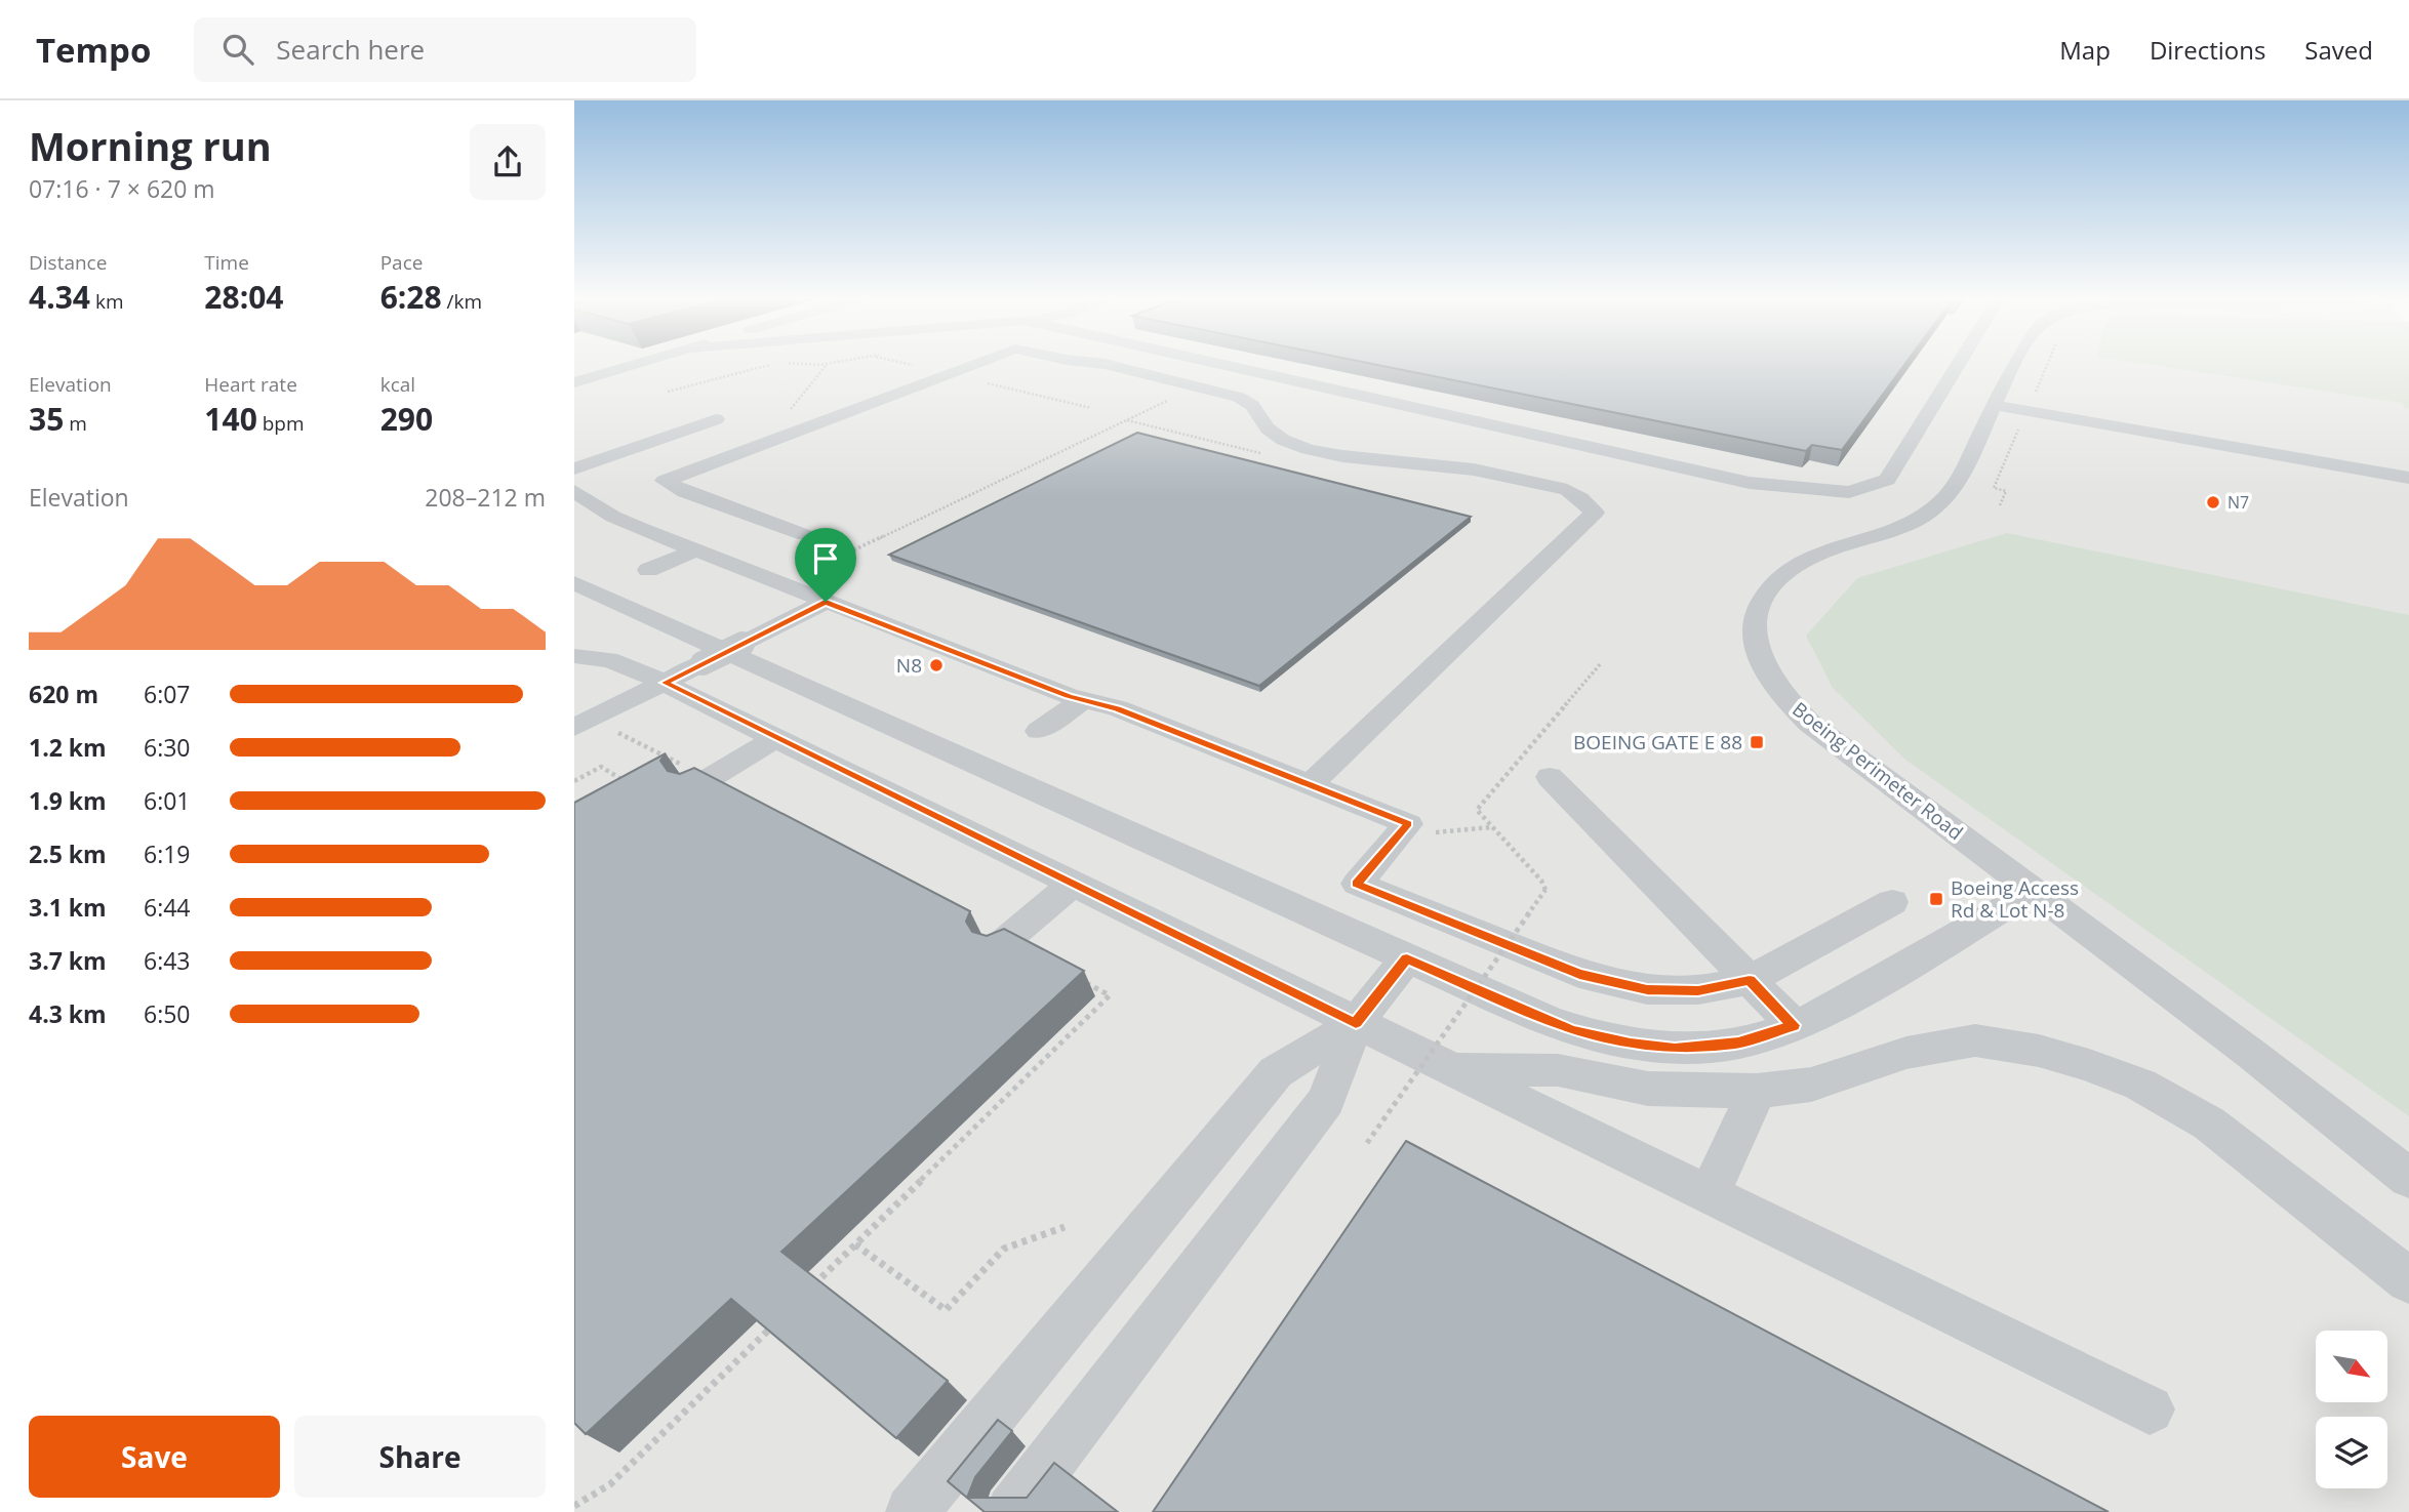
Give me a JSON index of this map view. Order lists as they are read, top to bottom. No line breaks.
{"streets":{"lane":["Boeing Perimeter Road"]},"places":{"other":["N7","N8"],"transit":["BOEING GATE E 88","Boeing Access Rd & Lot N-8"]},"north":"bottom right","page":{"header":"Tempo","search":"Search here","nav":["Map","Directions","Saved"],"heading":["Morning run","07:16 · 7 × 620 m"],"stats":[["Distance","4.34 km"],["Time","28:04"],["Pace","6:28 /km"],["Elevation","35 m"],["Heart rate","140 bpm"],["kcal","290"]],"chart":["Elevation","208–212 m"],"list":[{"name":"620 m","note":"6:07"},{"name":"1.2 km","note":"6:30"},{"name":"1.9 km","note":"6:01"},{"name":"2.5 km","note":"6:19"},{"name":"3.1 km","note":"6:44"},{"name":"3.7 km","note":"6:43"},{"name":"4.3 km","note":"6:50"}],"buttons":["Save","Share"]}}
